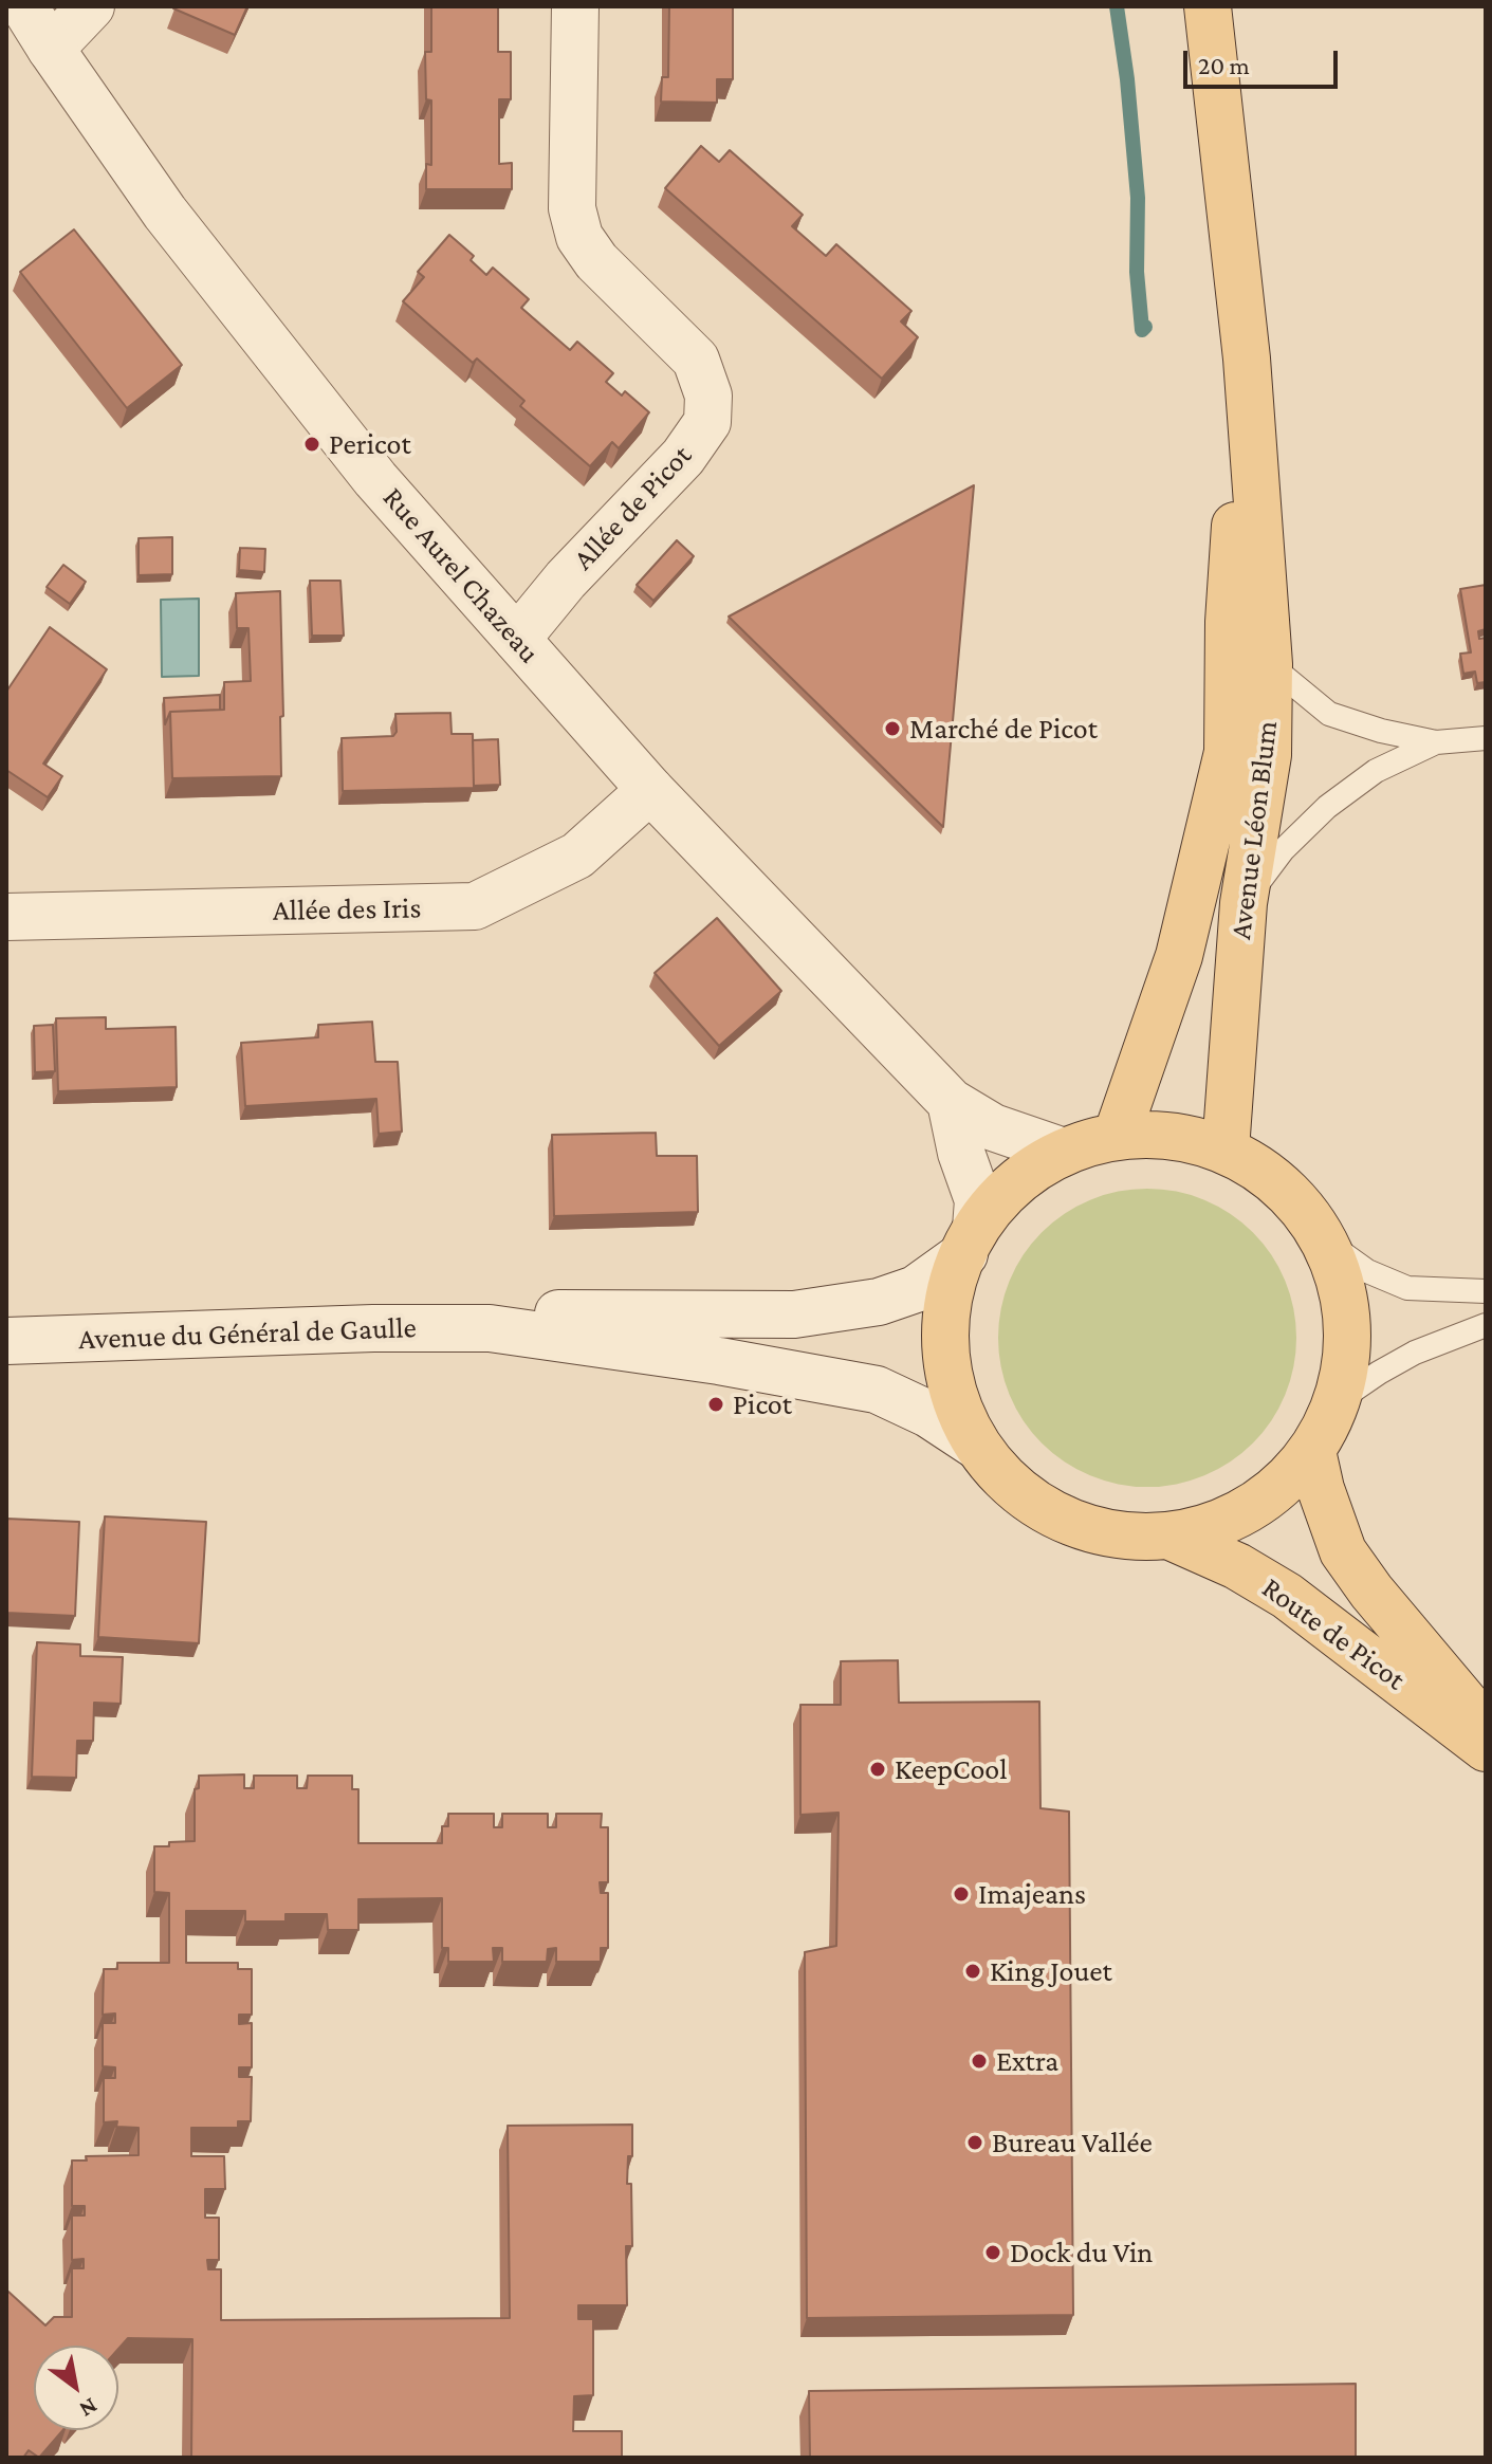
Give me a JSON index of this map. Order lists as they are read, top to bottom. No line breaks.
{"streets":{"main road":["Avenue Léon Blum","Route de Picot"],"street":["Allée de Picot","Rue Aurel Chazeau","Allée des Iris","Avenue du Général de Gaulle"]},"crossings":[["Allée de Picot","Rue Aurel Chazeau"],["Rue Aurel Chazeau","Allée des Iris"]],"places":["Pericot","Marché de Picot","Picot","KeepCool","Imajeans","King Jouet","Extra","Bureau Vallée","Dock du Vin"],"scale_bar":"20 m","north":"bottom right"}
